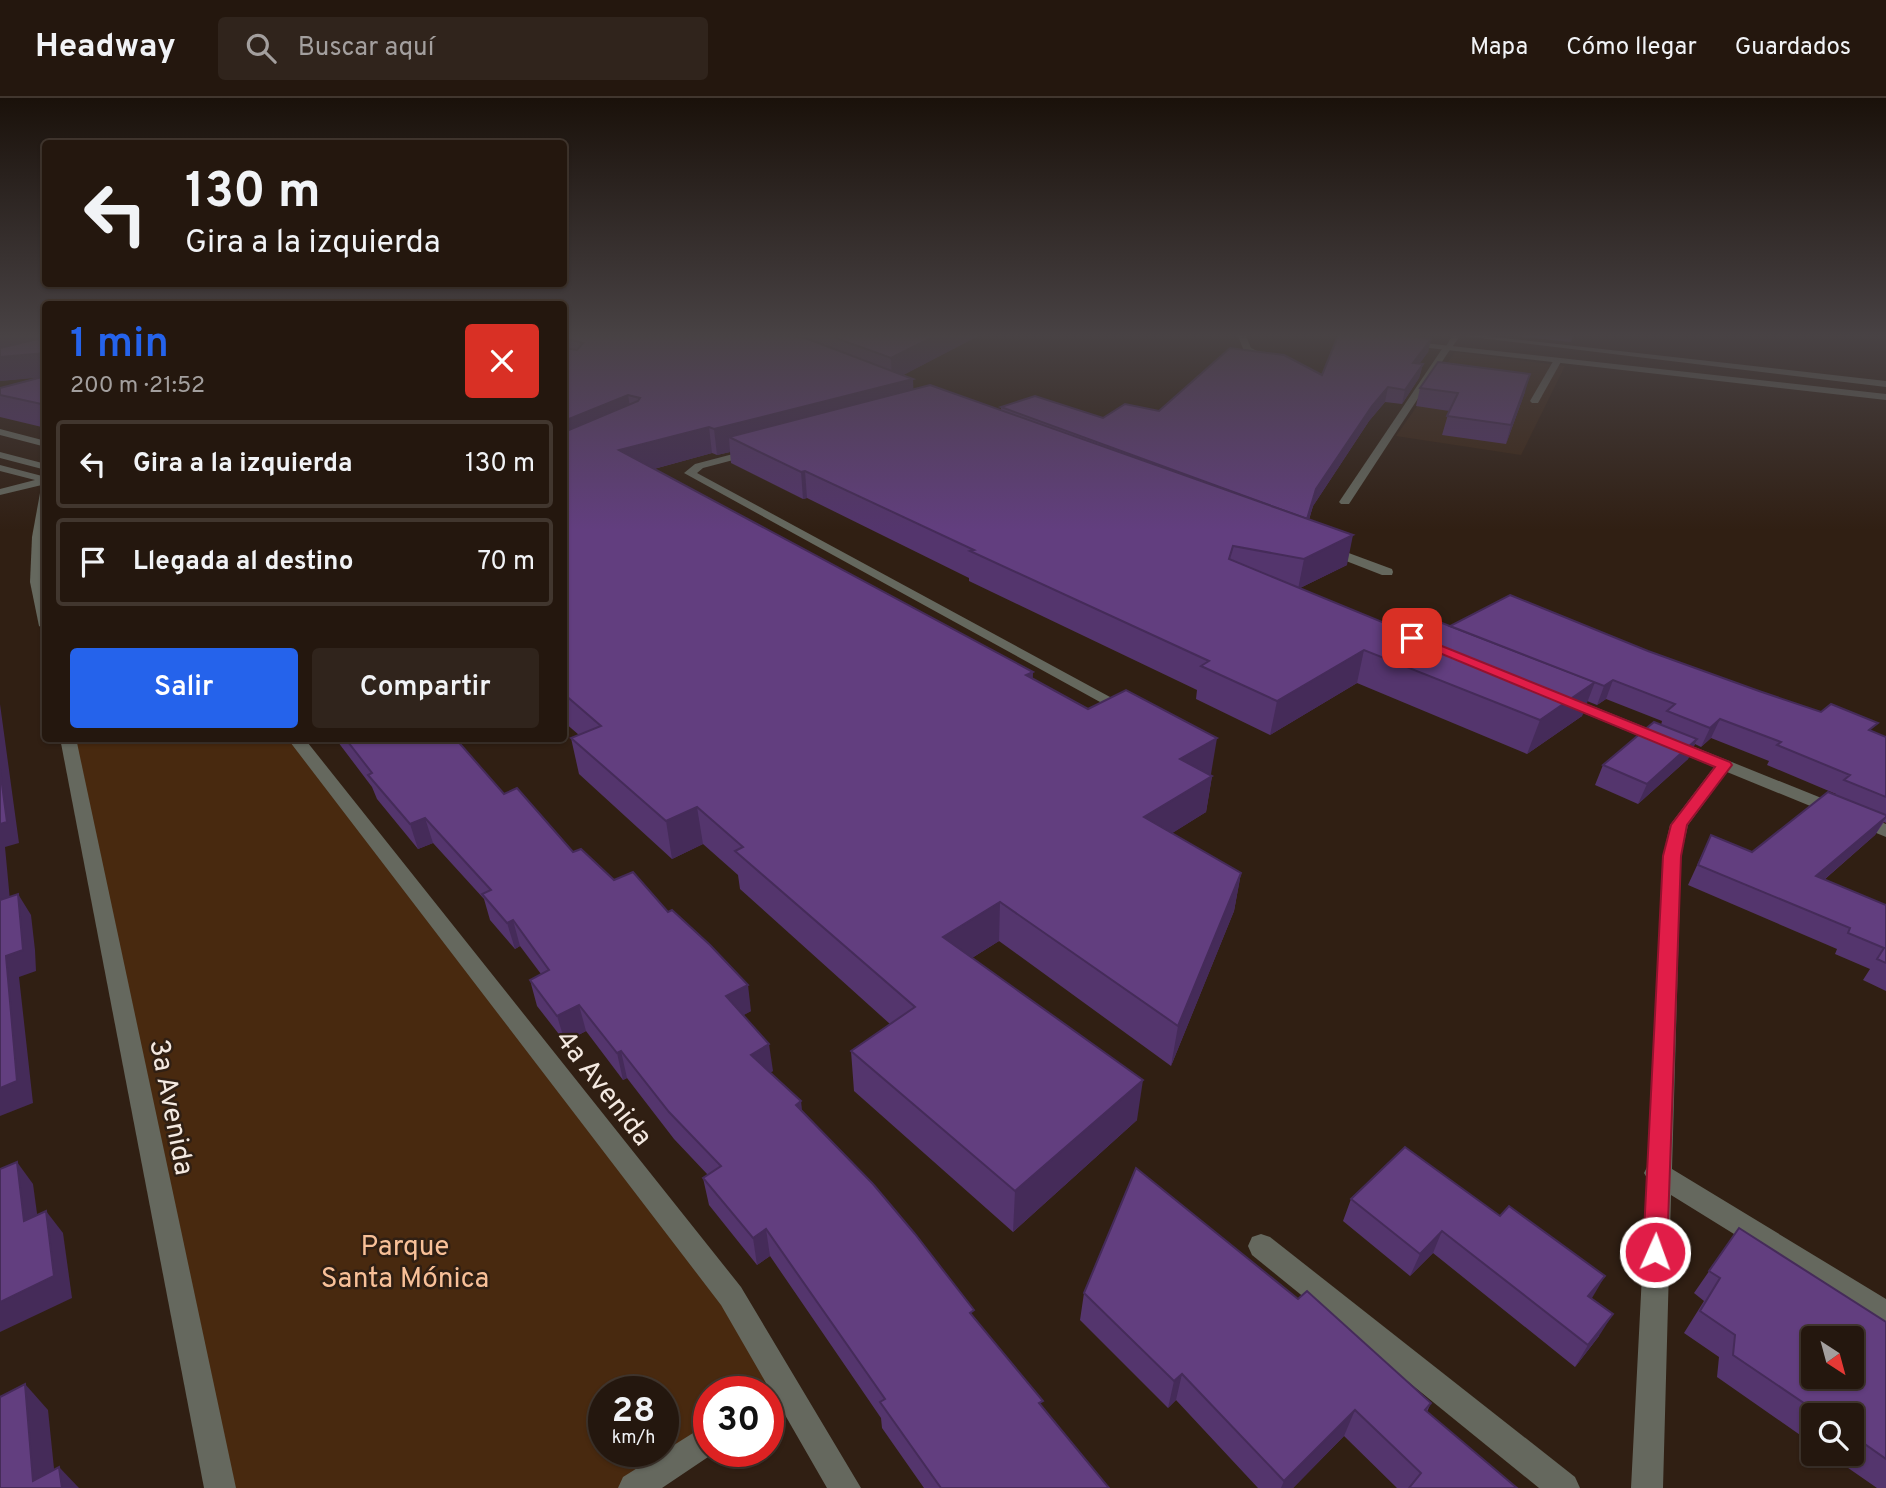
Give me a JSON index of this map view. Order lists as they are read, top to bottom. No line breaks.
{"streets":{"street":["4a Avenida","3a Avenida"]},"parks":["Parque Santa Mónica"],"north":"bottom right","page":{"header":"Headway","search":"Buscar aquí","nav":["Mapa","Cómo llegar","Guardados"],"turn":["130 m","Gira a la izquierda"],"heading":["1 min","200 m · 21:52"],"list":[{"name":"Gira a la izquierda","value":"130 m"},{"name":"Llegada al destino","value":"70 m"}],"buttons":["Salir","Compartir"],"speed":"28 km/h","limit":"30"}}
